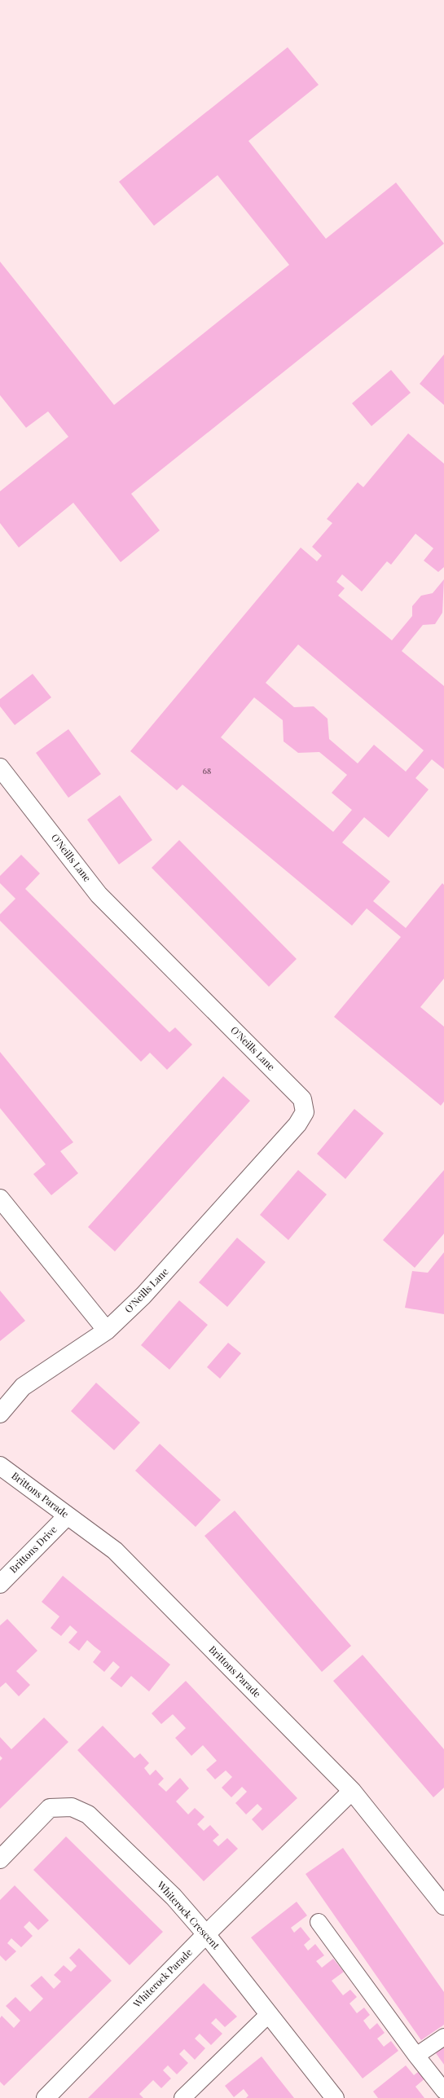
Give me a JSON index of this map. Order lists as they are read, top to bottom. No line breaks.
{"streets":{"street":["O'Neills Lane","Brittons Parade","Brittons Drive","Whiterock Crescent","Whiterock Parade"]},"crossings":[["Brittons Parade","Brittons Drive"],["Brittons Parade","Whiterock Parade"],["Whiterock Crescent","Whiterock Parade"]],"house_numbers":["68"]}
